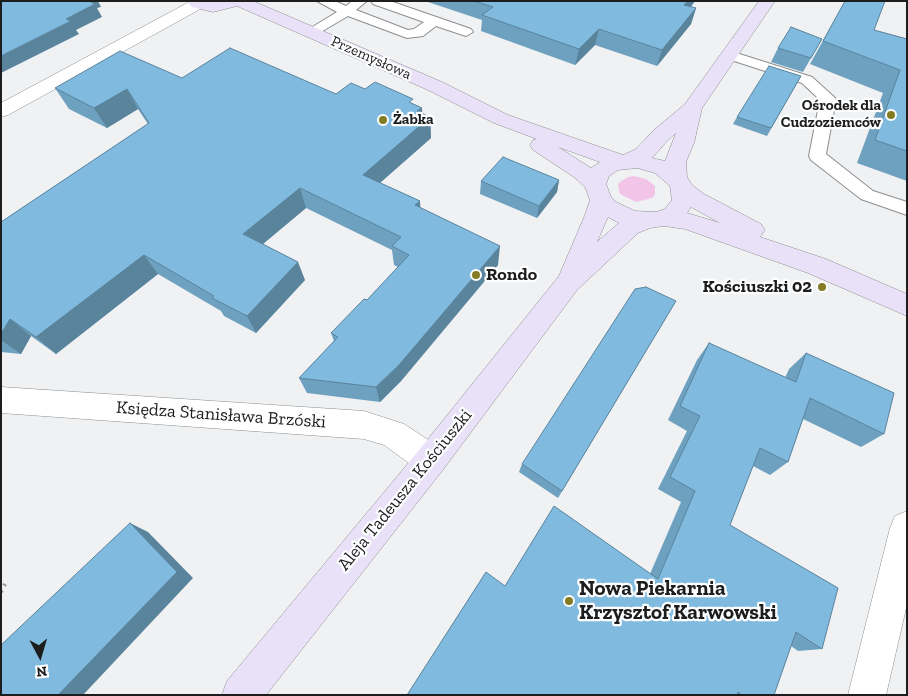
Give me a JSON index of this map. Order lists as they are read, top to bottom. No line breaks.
{"streets":{"street":["Przemysłowa","Księdza Stanisława Brzóski","Aleja Tadeusza Kościuszki"]},"crossings":[["Księdza Stanisława Brzóski","Aleja Tadeusza Kościuszki"]],"places":["Ośrodek dla Cudzoziemców","Żabka","Rondo","Kościuszki 02","Nowa Piekarnia Krzysztof Karwowski"],"north":"bottom"}
